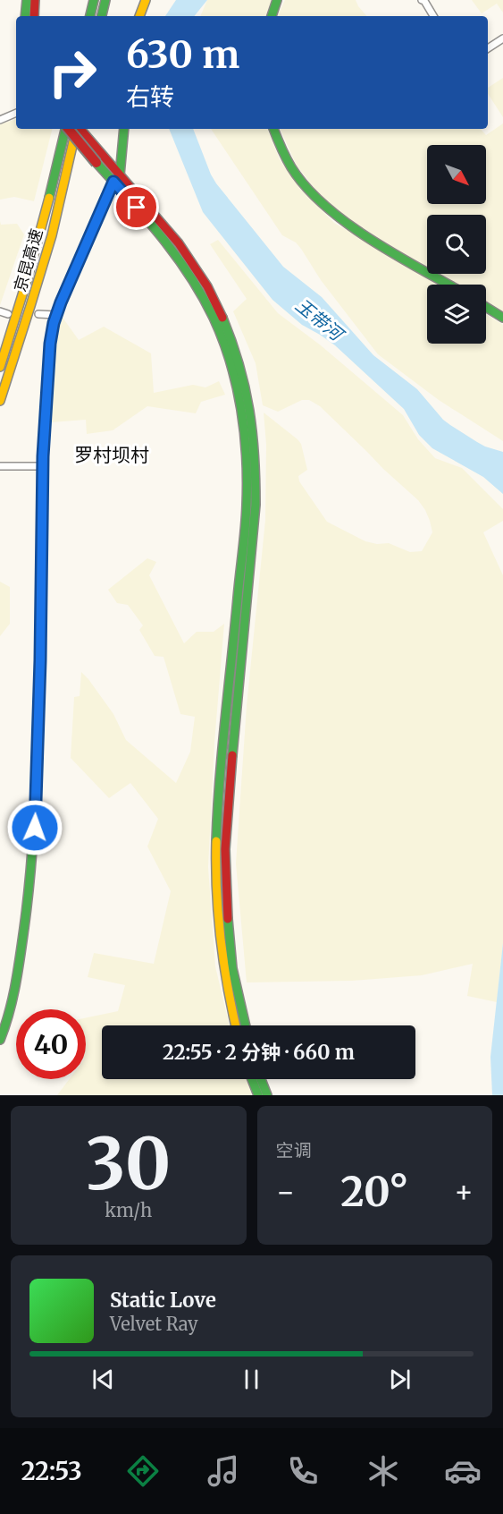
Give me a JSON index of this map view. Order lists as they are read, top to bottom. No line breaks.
{"streets":{"main road":["京昆高速"]},"districts":["罗村坝村"],"water":["玉带河"],"north":"bottom right","page":{"turn":["630 m","右转"],"limit":"40","trip":"22:55 · 2 分钟 · 660 m","tile":[["30","km/h"],"空调"],"heat":["−","20°","+"],"song":["Static Love","Velvet Ray"],"tabs":"22:53"}}
